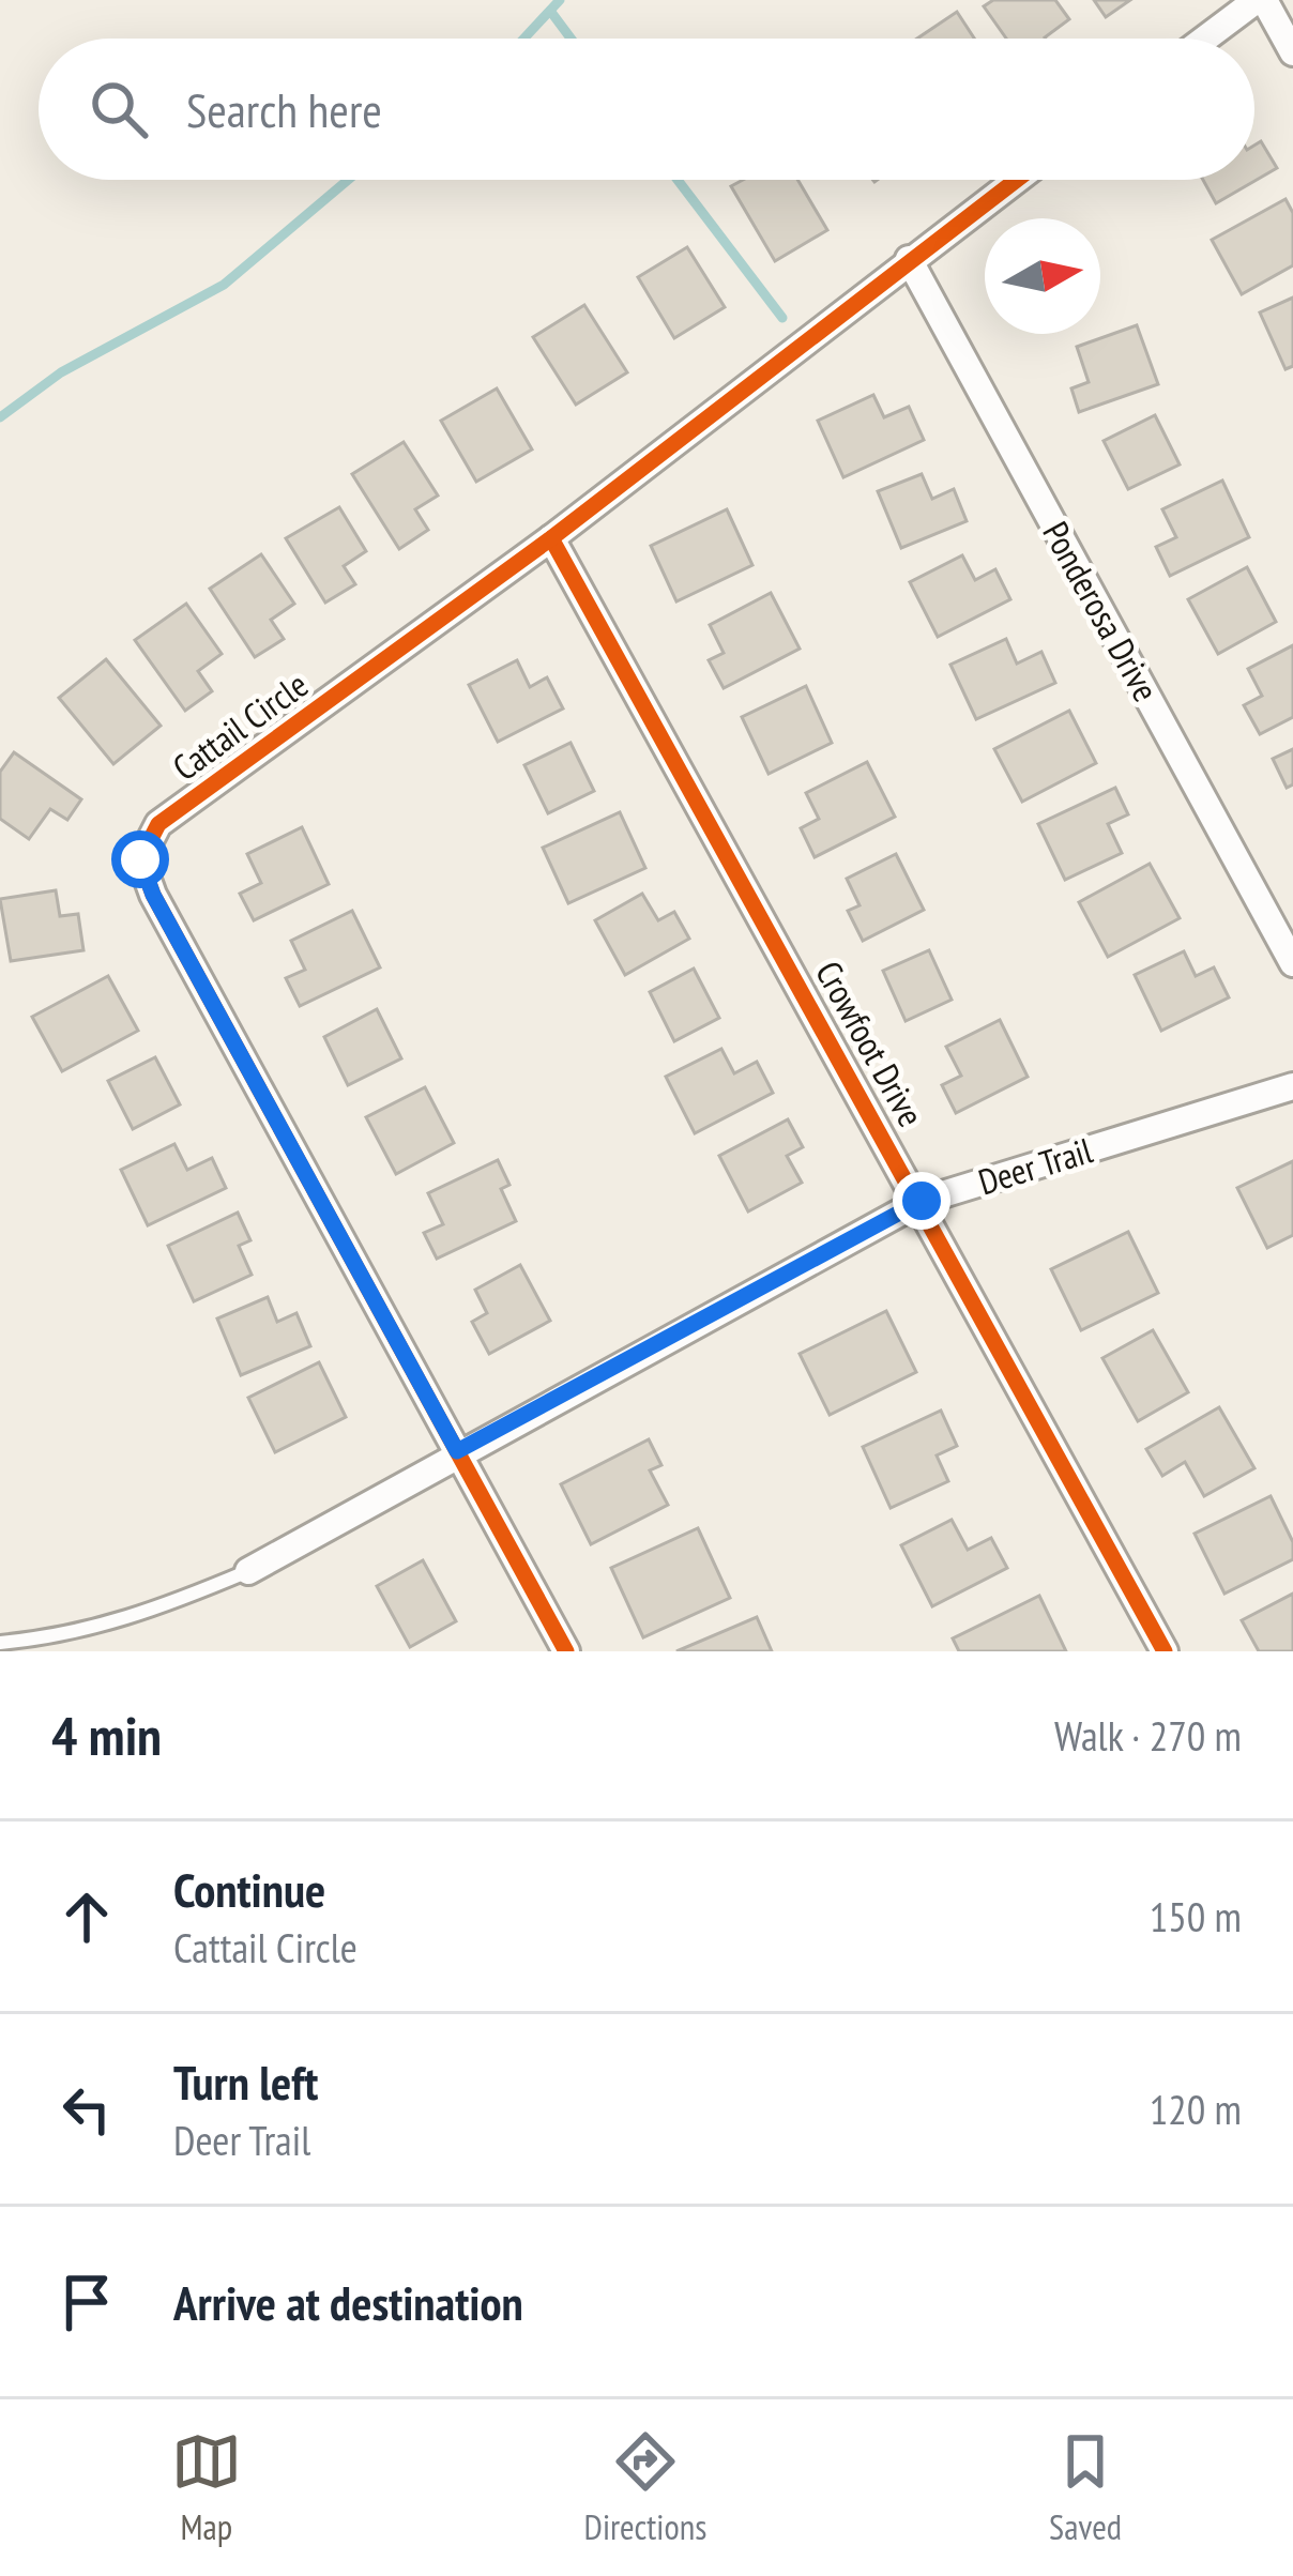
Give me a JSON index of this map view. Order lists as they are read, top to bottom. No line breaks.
{"streets":{"street":["Ponderosa Drive","Cattail Circle","Crowfoot Drive","Deer Trail"]},"crossings":[["Ponderosa Drive","Cattail Circle"],["Cattail Circle","Crowfoot Drive"],["Cattail Circle","Deer Trail"],["Crowfoot Drive","Deer Trail"]],"north":"right","page":{"search":"Search here","heading":["4 min","Walk · 270 m"],"list":[["Continue","Cattail Circle","150 m"],["Turn left","Deer Trail","120 m"],"Arrive at destination"],"nav":["Map","Directions","Saved"]}}
